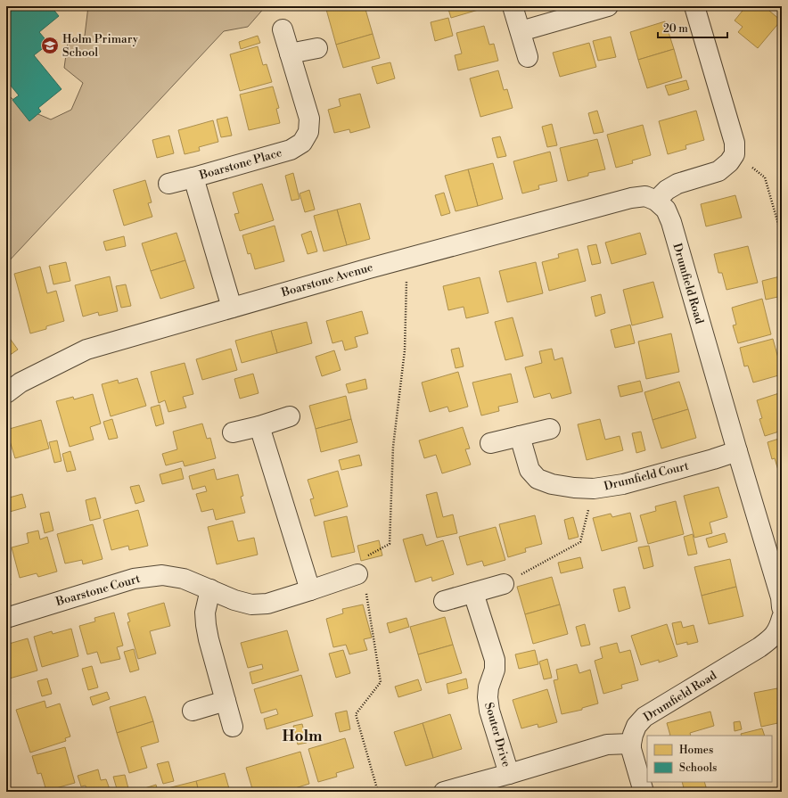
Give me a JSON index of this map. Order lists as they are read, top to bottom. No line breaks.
{"streets":{"street":["Boarstone Place","Boarstone Avenue","Drumfield Road","Drumfield Court","Boarstone Court","Souter Drive"]},"crossings":[["Boarstone Place","Boarstone Avenue"],["Boarstone Avenue","Drumfield Road"],["Drumfield Road","Drumfield Court"],["Drumfield Road","Souter Drive"]],"districts":["Holm"],"places":{"school or university":["Holm Primary School"]},"legend":["Homes","Schools"],"scale_bar":"20 m"}
